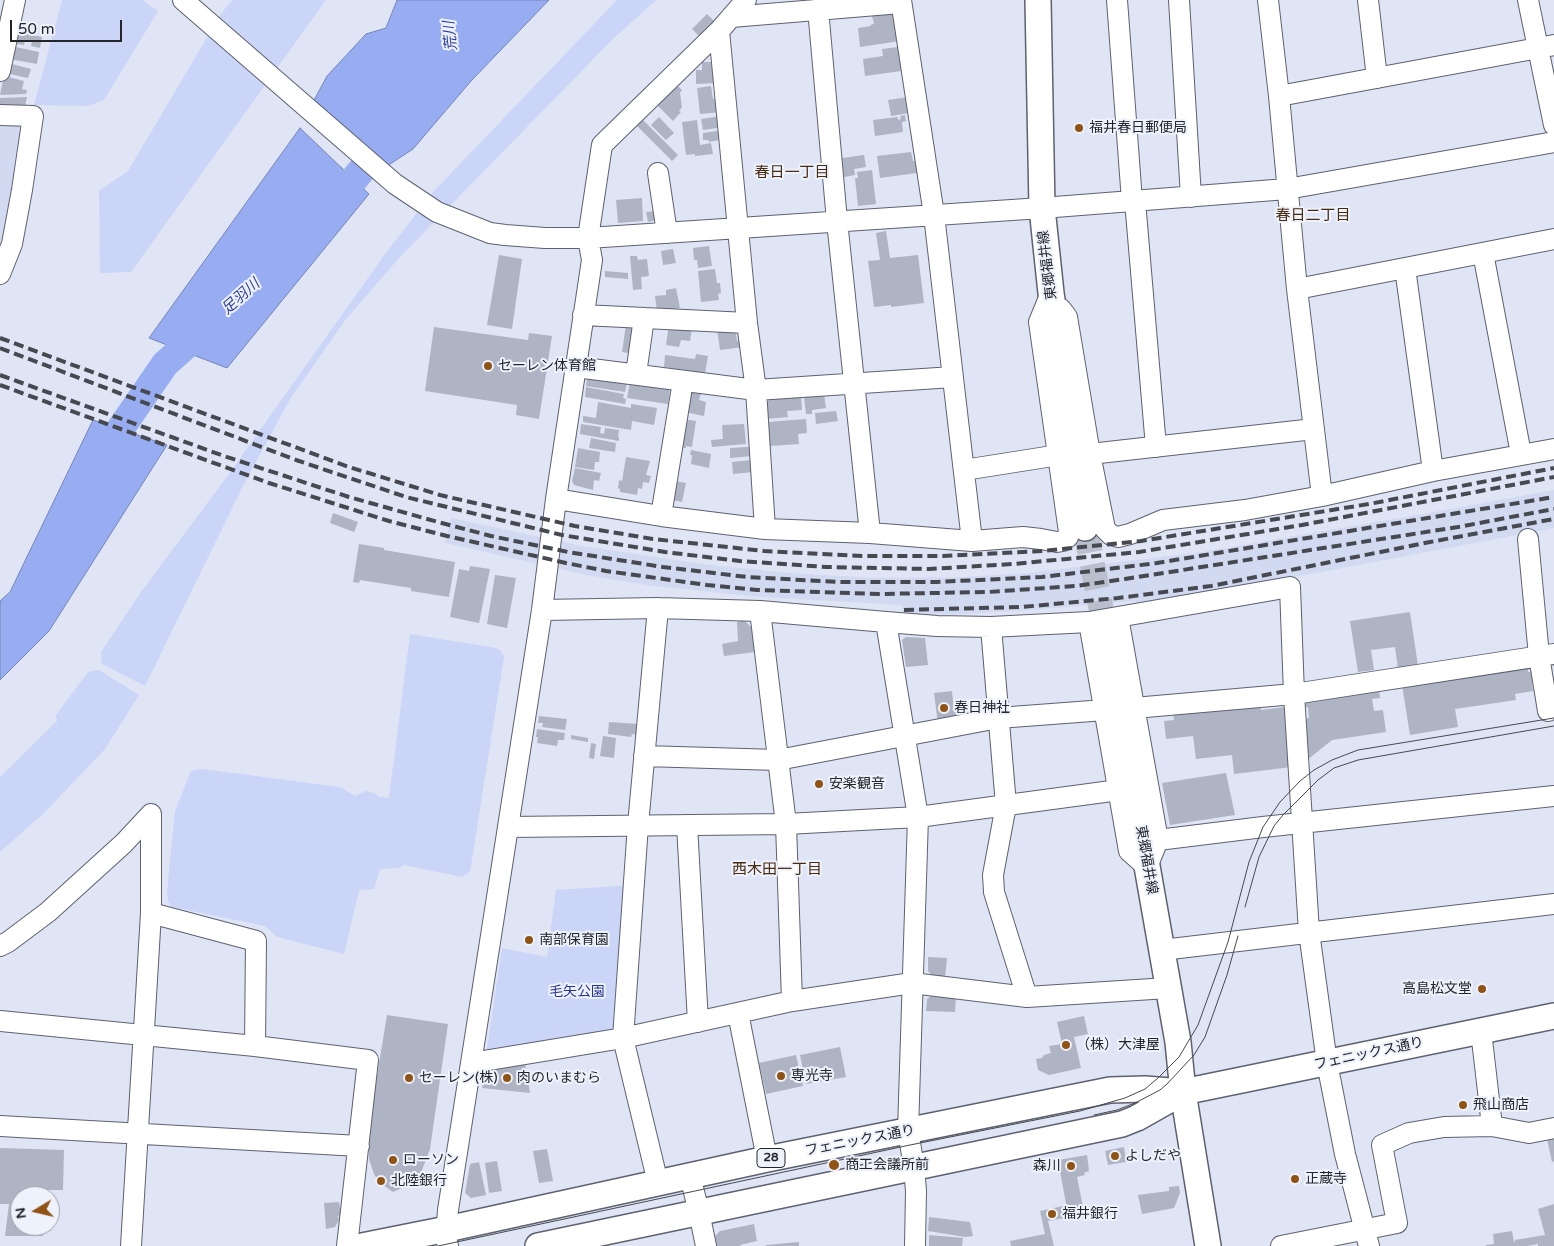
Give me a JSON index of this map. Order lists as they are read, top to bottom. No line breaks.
{"streets":{"main road":["東郷福井線","フェニックス通り","28"]},"crossings":[["東郷福井線","フェニックス通り"]],"districts":["春日一丁目","春日二丁目","西木田一丁目"],"water":["荒川","足羽川"],"parks":["毛矢公園"],"places":["福井春日郵便局","セーレン体育館","春日神社","安楽観音","南部保育園","高島松文堂","（株）大津屋","専光寺","セーレン(株)","肉のいまむら","飛山商店","よしだや","ローソン","商工会議所前","森川","正蔵寺","北陸銀行","福井銀行"],"scale_bar":"50 m","north":"left"}
